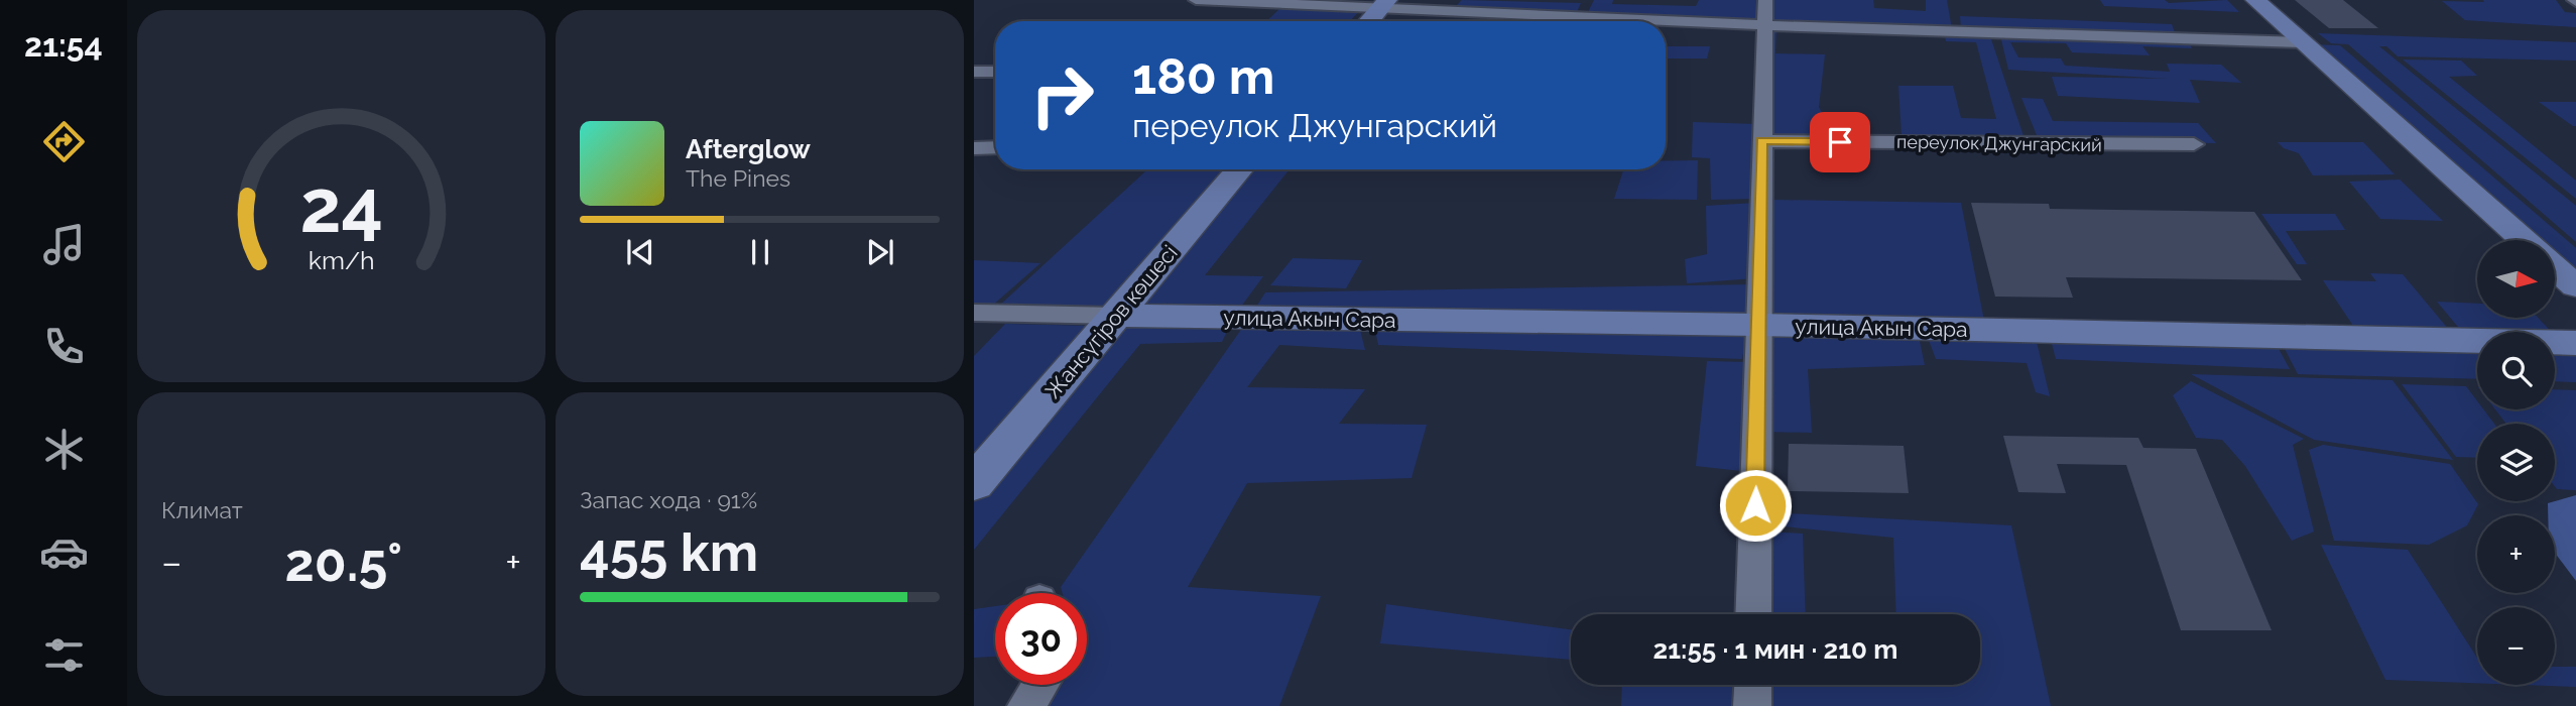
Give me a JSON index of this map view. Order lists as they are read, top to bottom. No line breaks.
{"streets":{"main road":["улица Акын Сара","Жансүгіров көшесі"],"street":["переулок Джунгарский"]},"crossings":[["улица Акын Сара","Жансүгіров көшесі"]],"north":"right","page":{"tabs":"21:54","turn":["180 m","переулок Джунгарский"],"song":["Afterglow","The Pines"],"map_buttons":["+","−"],"tile":["Климат",["Запас хода · 91%","455 km"]],"heat":["−","20.5°","+"],"limit":"30","trip":"21:55 · 1 мин · 210 m","gauge":["24","km/h"]}}
